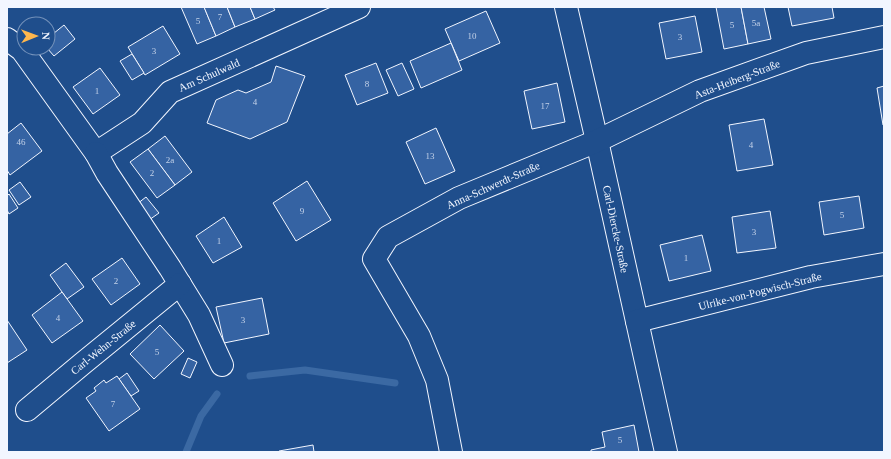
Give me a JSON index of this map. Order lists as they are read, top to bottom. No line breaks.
{"streets":{"street":["Am Schulwald","Asta-Heiberg-Straße","Anna-Schwerdt-Straße","Carl-Diercke-Straße","Ulrike-von-Pogwisch-Straße","Carl-Wehn-Straße"]},"crossings":[["Asta-Heiberg-Straße","Anna-Schwerdt-Straße"],["Asta-Heiberg-Straße","Carl-Diercke-Straße"],["Anna-Schwerdt-Straße","Carl-Diercke-Straße"],["Carl-Diercke-Straße","Ulrike-von-Pogwisch-Straße"]],"house_numbers":["7","5","5a","5","10","3","3","8","1","4","17","46","4","13","2a","2","9","5","3","1","1","2","4","3","5","7","5"],"north":"right"}
